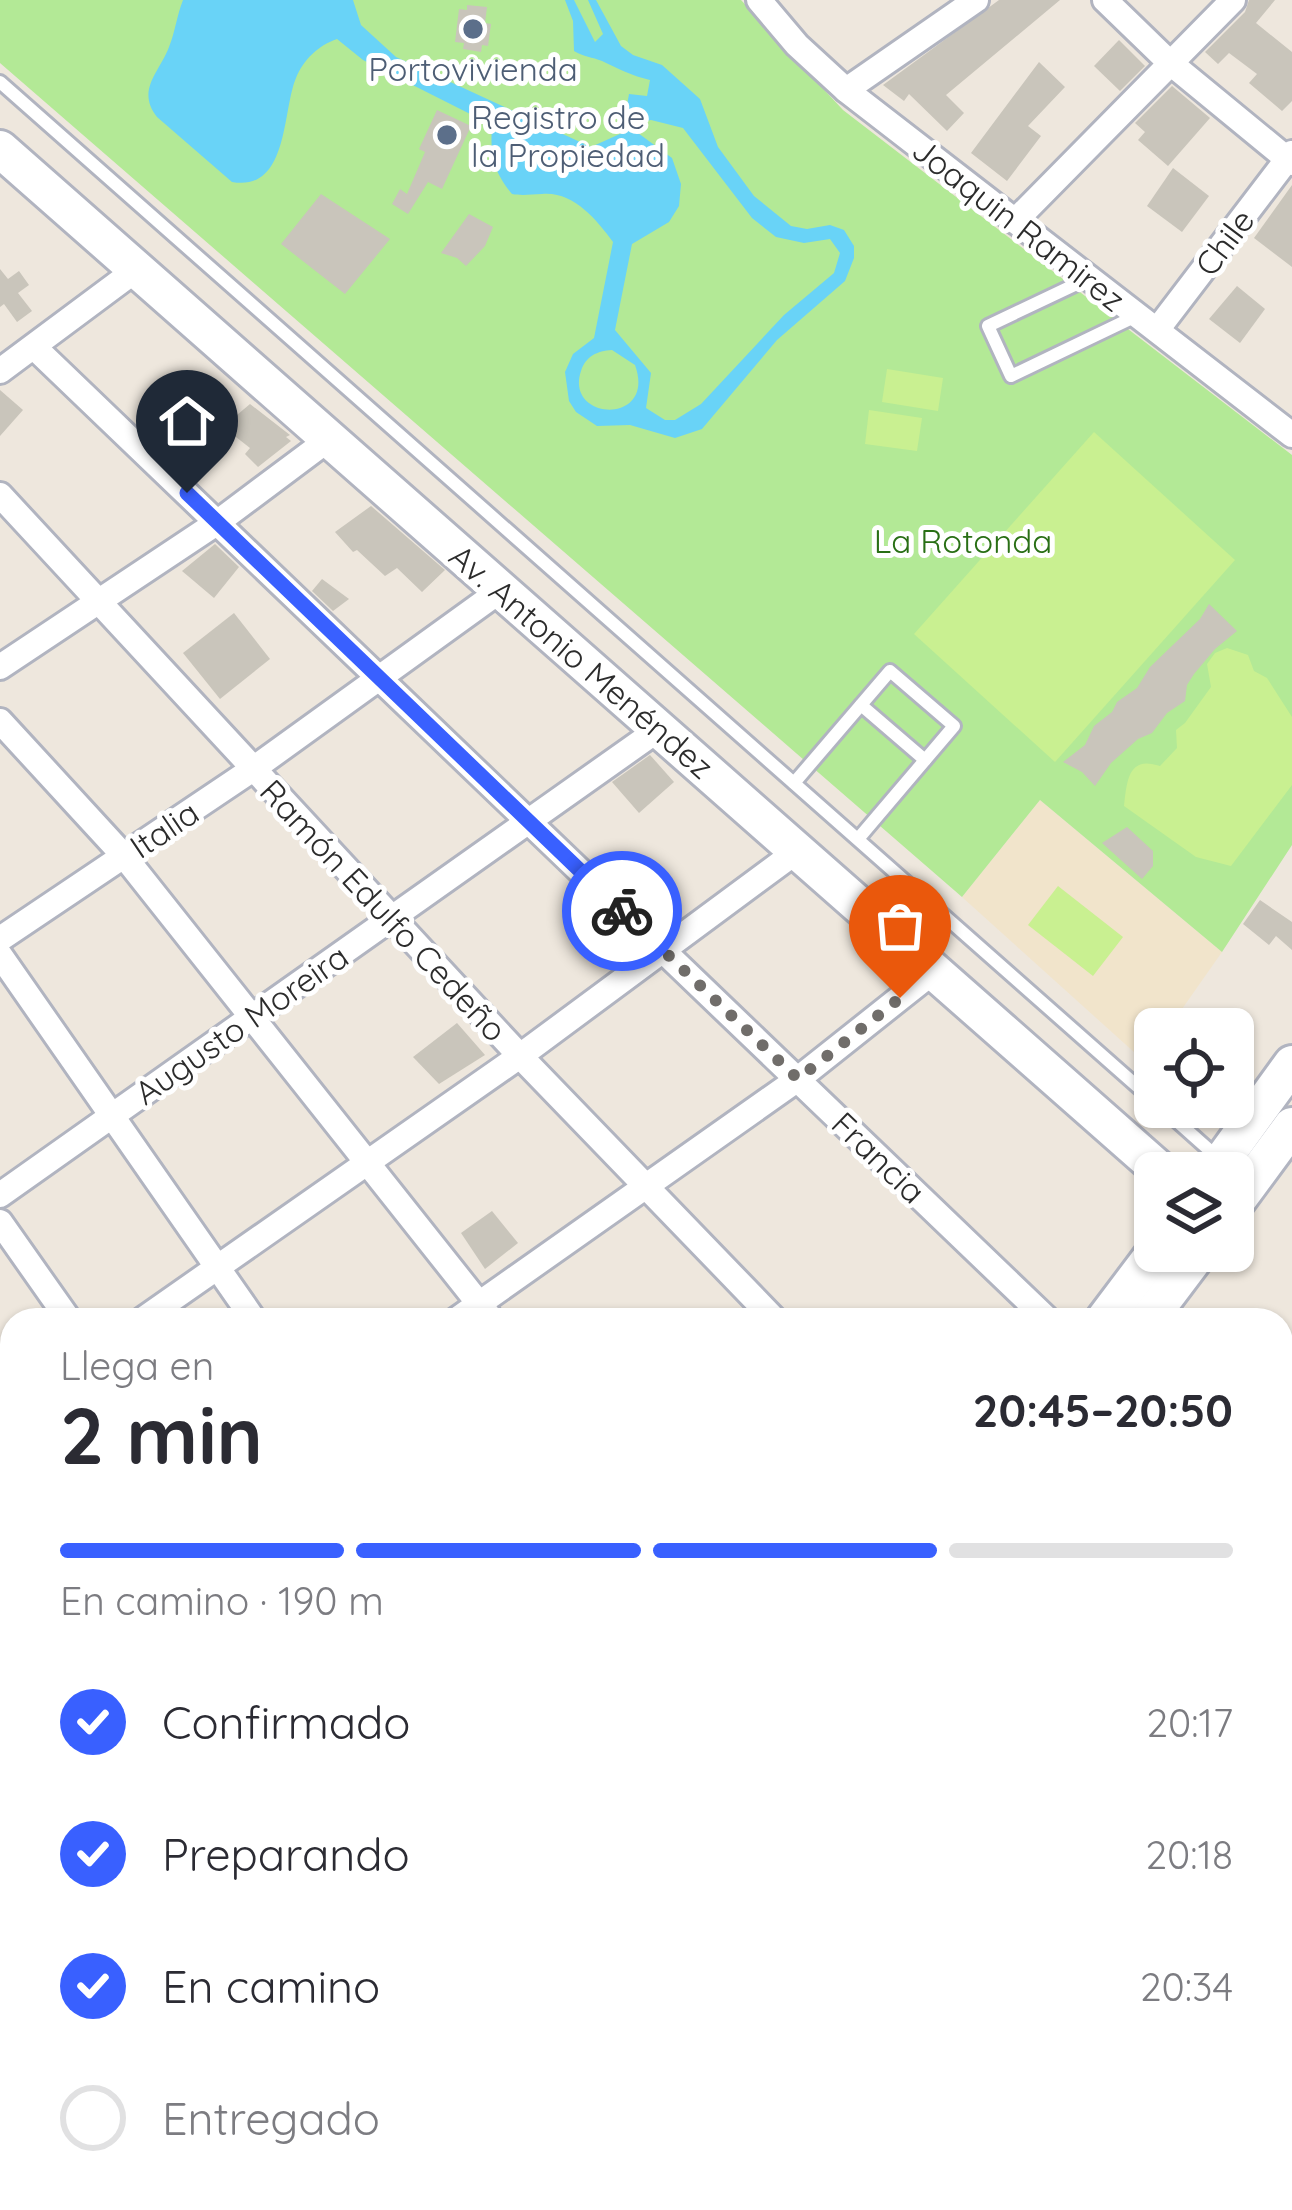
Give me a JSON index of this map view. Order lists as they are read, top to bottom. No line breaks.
{"streets":{"street":["Joaquin Ramirez","Chile","Av. Antonio Menéndez","Italia","Ramón Edulfo Cedeño","Augusto Moreira","Francia"]},"crossings":[["Joaquin Ramirez","Chile"],["Av. Antonio Menéndez","Italia"],["Av. Antonio Menéndez","Augusto Moreira"],["Italia","Ramón Edulfo Cedeño"],["Italia","Francia"],["Ramón Edulfo Cedeño","Augusto Moreira"],["Augusto Moreira","Francia"]],"parks":["La Rotonda"],"places":["Portovivienda","Registro de la Propiedad"],"page":{"heading":["2 min","Llega en","20:45–20:50"],"bar":"En camino · 190 m","list":[["Confirmado","20:17"],["Preparando","20:18"],["En camino","20:34"],"Entregado"]}}
